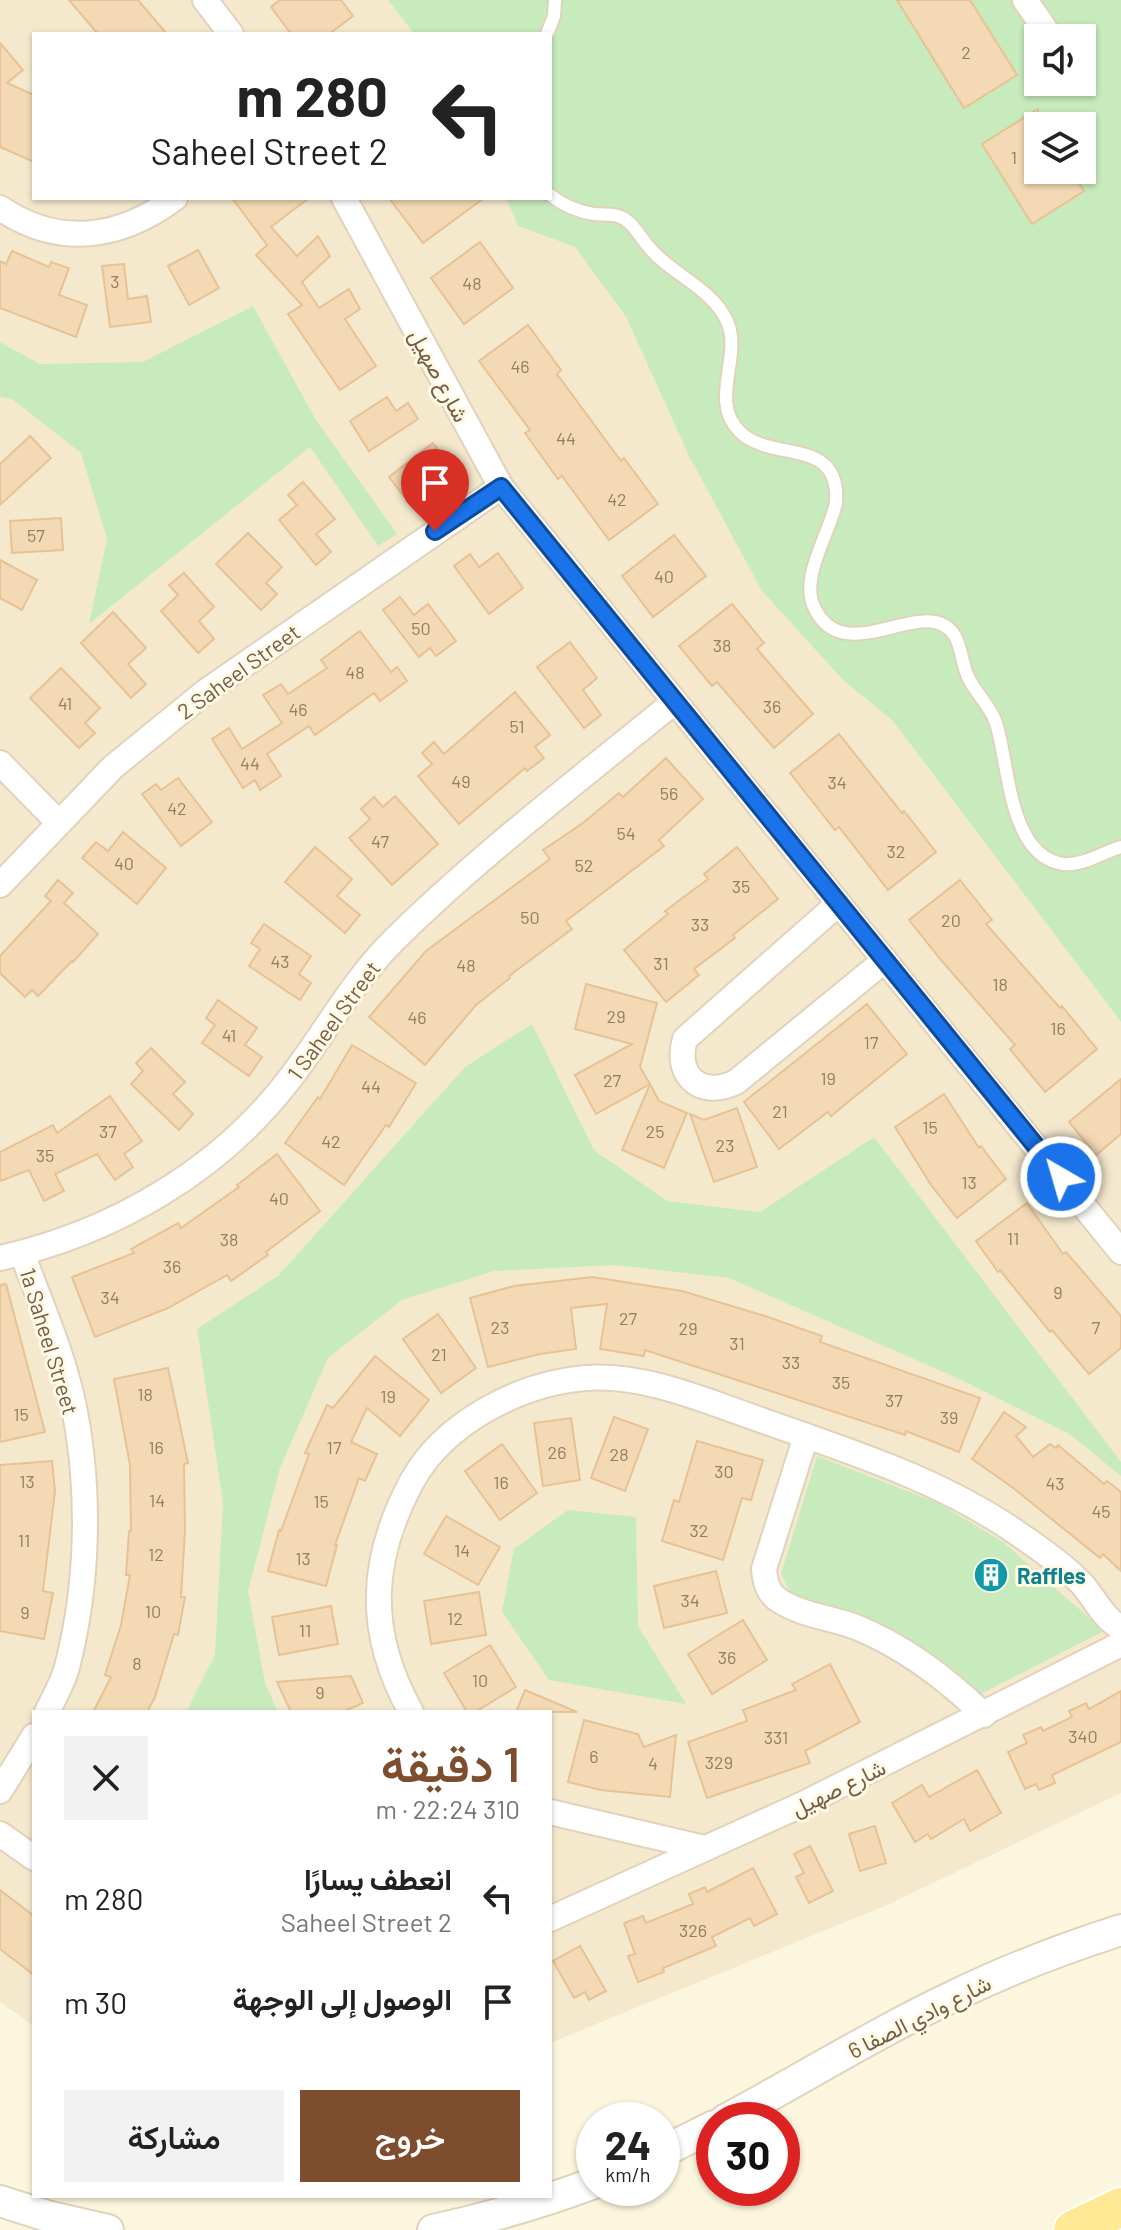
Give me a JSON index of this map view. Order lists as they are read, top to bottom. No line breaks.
{"streets":{"street":["شارع صهيل","2 Saheel Street","1 Saheel Street","1a Saheel Street","شارع وادي الصفا 6"]},"crossings":[["شارع صهيل","2 Saheel Street"],["شارع صهيل","1 Saheel Street"],["1 Saheel Street","1a Saheel Street"]],"places":{"building":["Raffles"]},"house_numbers":["2","1","3","48","46","44","42","57","40","50","38","48","41","36","46","51","44","49","34","56","42","54","47","32","40","52","35","50","20","33","43","31","48","18","29","46","16","41","17","19","27","44","21","15","37","25","42","23","35","13","40","11","38","36","9","34","27","23","7","29","31","21","33","35","18","19","37","15","39","16","17","26","28","30","13","16","43","14","15","45","32","11","14","12","13","34","10","9","12","11","36","8","10","9","340","331","6","329","4","326"],"page":{"turn":["280 m","2 Saheel Street"],"heading":["1 دقيقة","310 m · 22:24"],"list":[{"name":"انعطف يسارًا","note":"2 Saheel Street","value":"280 m"},{"name":"الوصول إلى الوجهة","value":"30 m"}],"buttons":["خروج","مشاركة"],"speed":"24 km/h","limit":"30"}}
